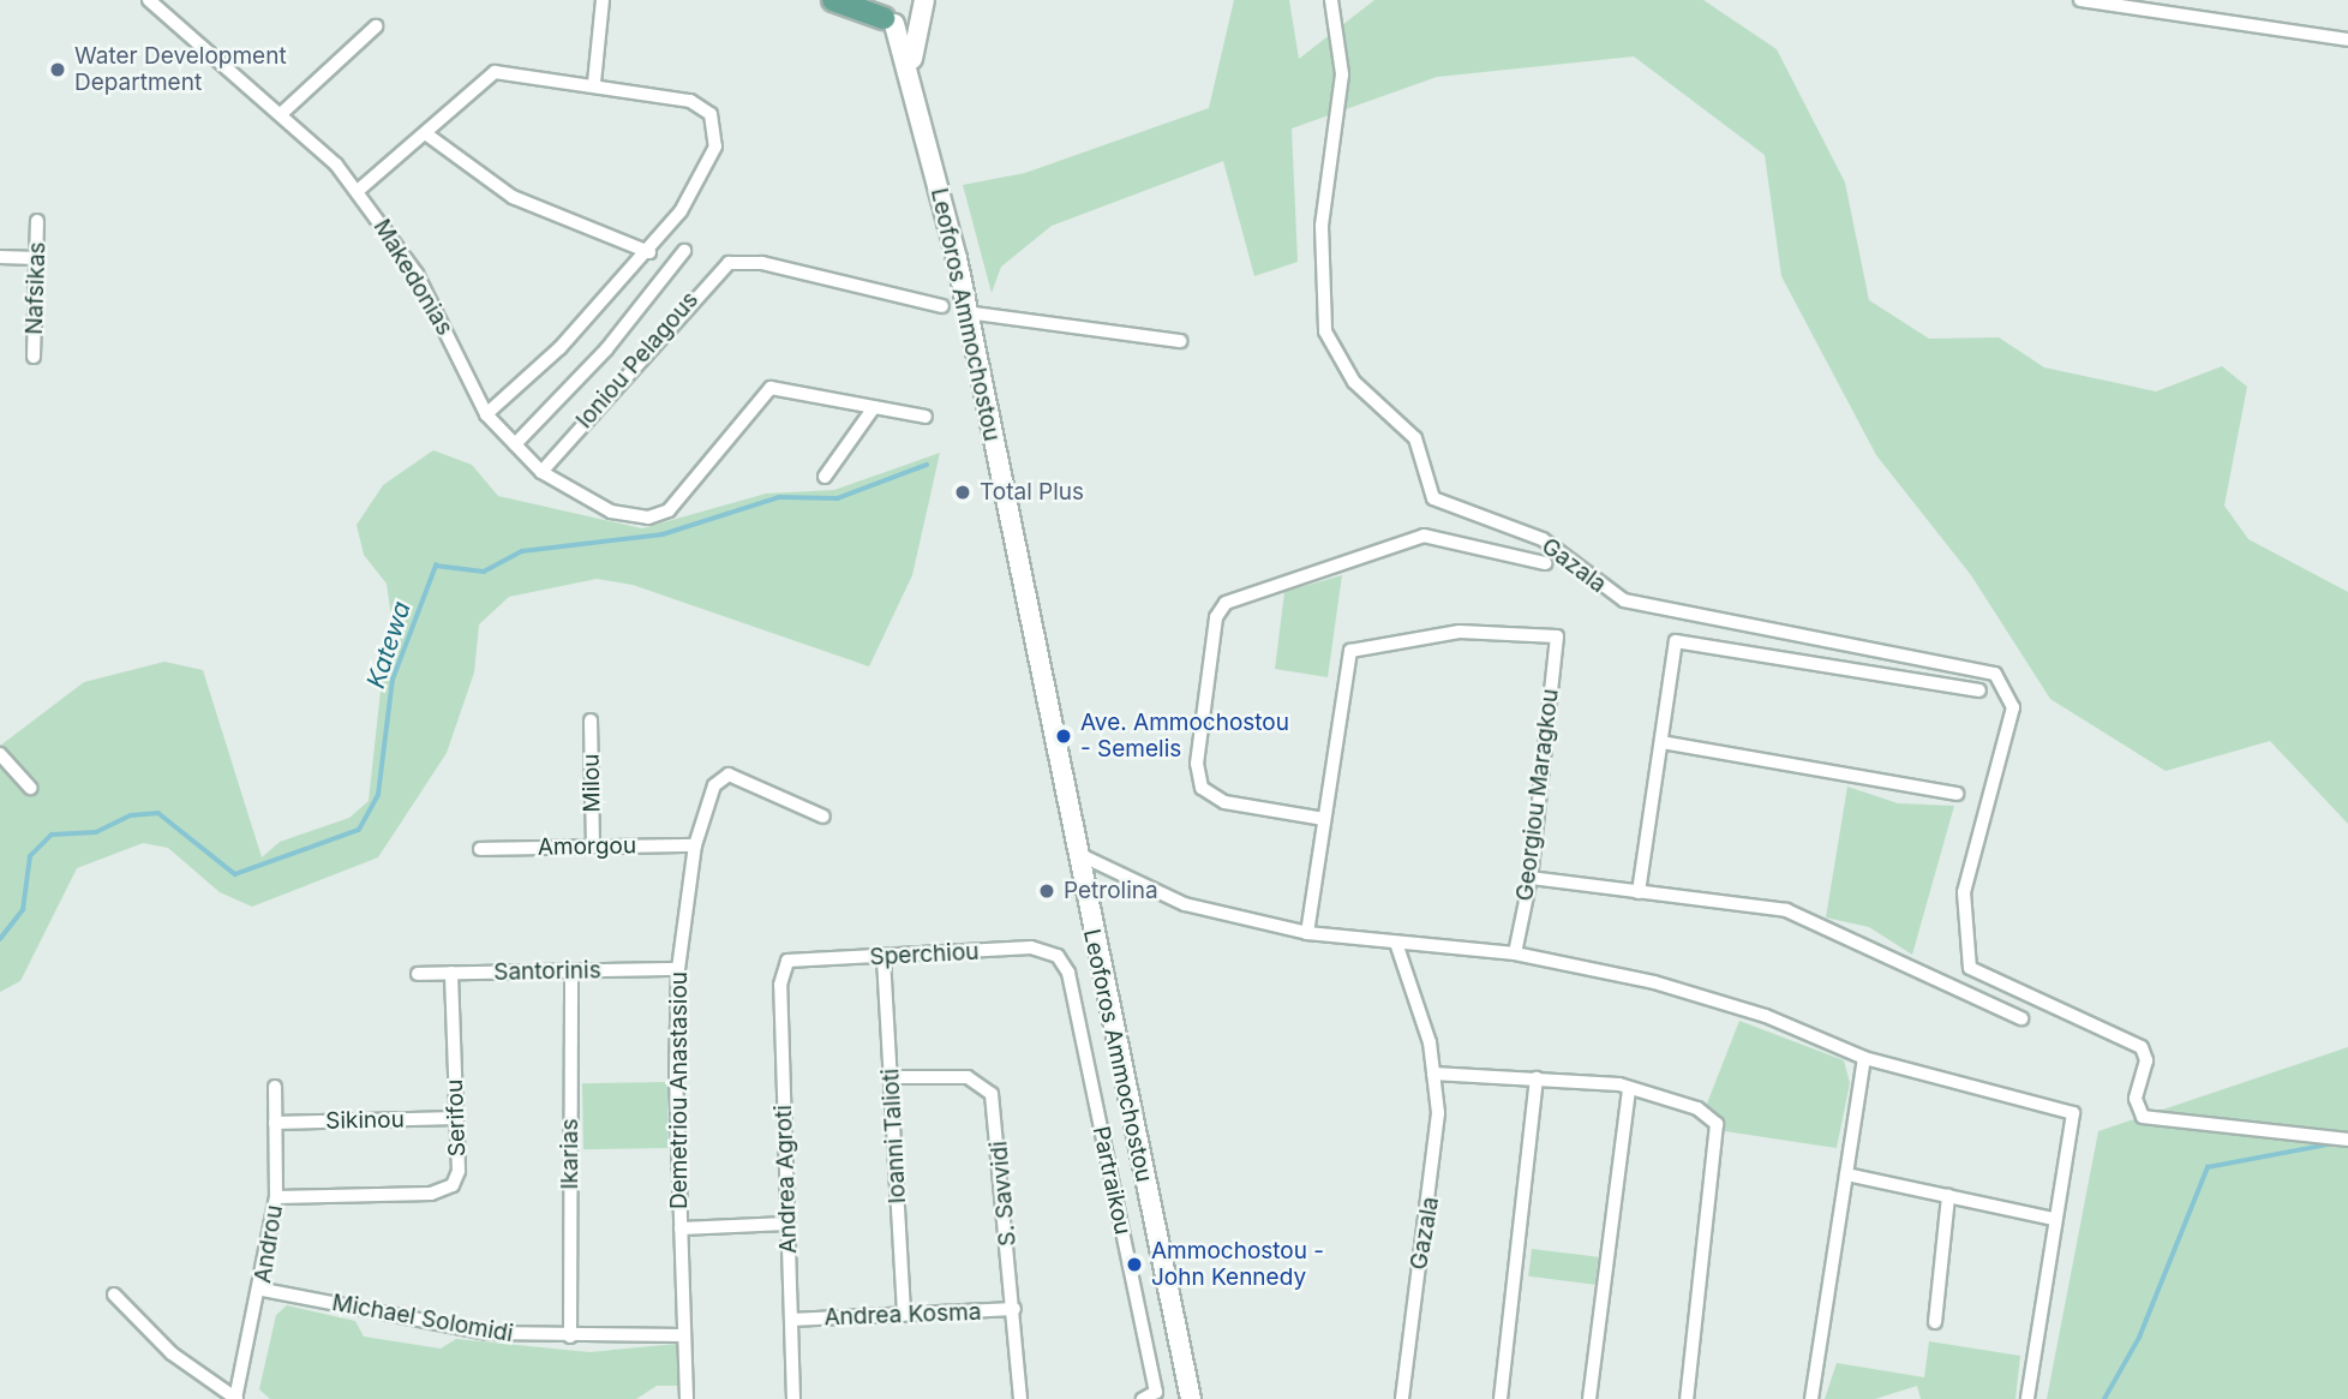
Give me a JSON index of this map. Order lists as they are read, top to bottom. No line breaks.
{"streets":{"main road":["Leoforos Ammochostou"],"street":["Makedonias","Nafsikas","Ioniou Pelagous","Gazala","Milou","Georgiou Maragkou","Amorgou","Sperchiou","Santorinis","Demetriou Anastasiou","Serifou","Sikinou","Ioanni Talioti","Ikarias","Andrea Agroti","Partraikou","S. Savvidi","Androu","Andrea Kosma","Michael Solomidi"]},"crossings":[["Makedonias","Ioniou Pelagous"],["Milou","Amorgou"],["Amorgou","Demetriou Anastasiou"],["Sperchiou","Ioanni Talioti"],["Sperchiou","Andrea Agroti"],["Sperchiou","Partraikou"],["Santorinis","Demetriou Anastasiou"],["Santorinis","Serifou"],["Santorinis","Ikarias"],["Demetriou Anastasiou","Michael Solomidi"],["Serifou","Sikinou"],["Serifou","Androu"],["Sikinou","Androu"],["Ioanni Talioti","S. Savvidi"],["Ioanni Talioti","Andrea Kosma"],["Ikarias","Michael Solomidi"],["Andrea Agroti","Andrea Kosma"],["S. Savvidi","Andrea Kosma"],["Androu","Michael Solomidi"]],"water":["Katewa"],"places":["Water Development Department","Total Plus","Ave. Ammochostou - Semelis","Petrolina","Ammochostou - John Kennedy"]}
